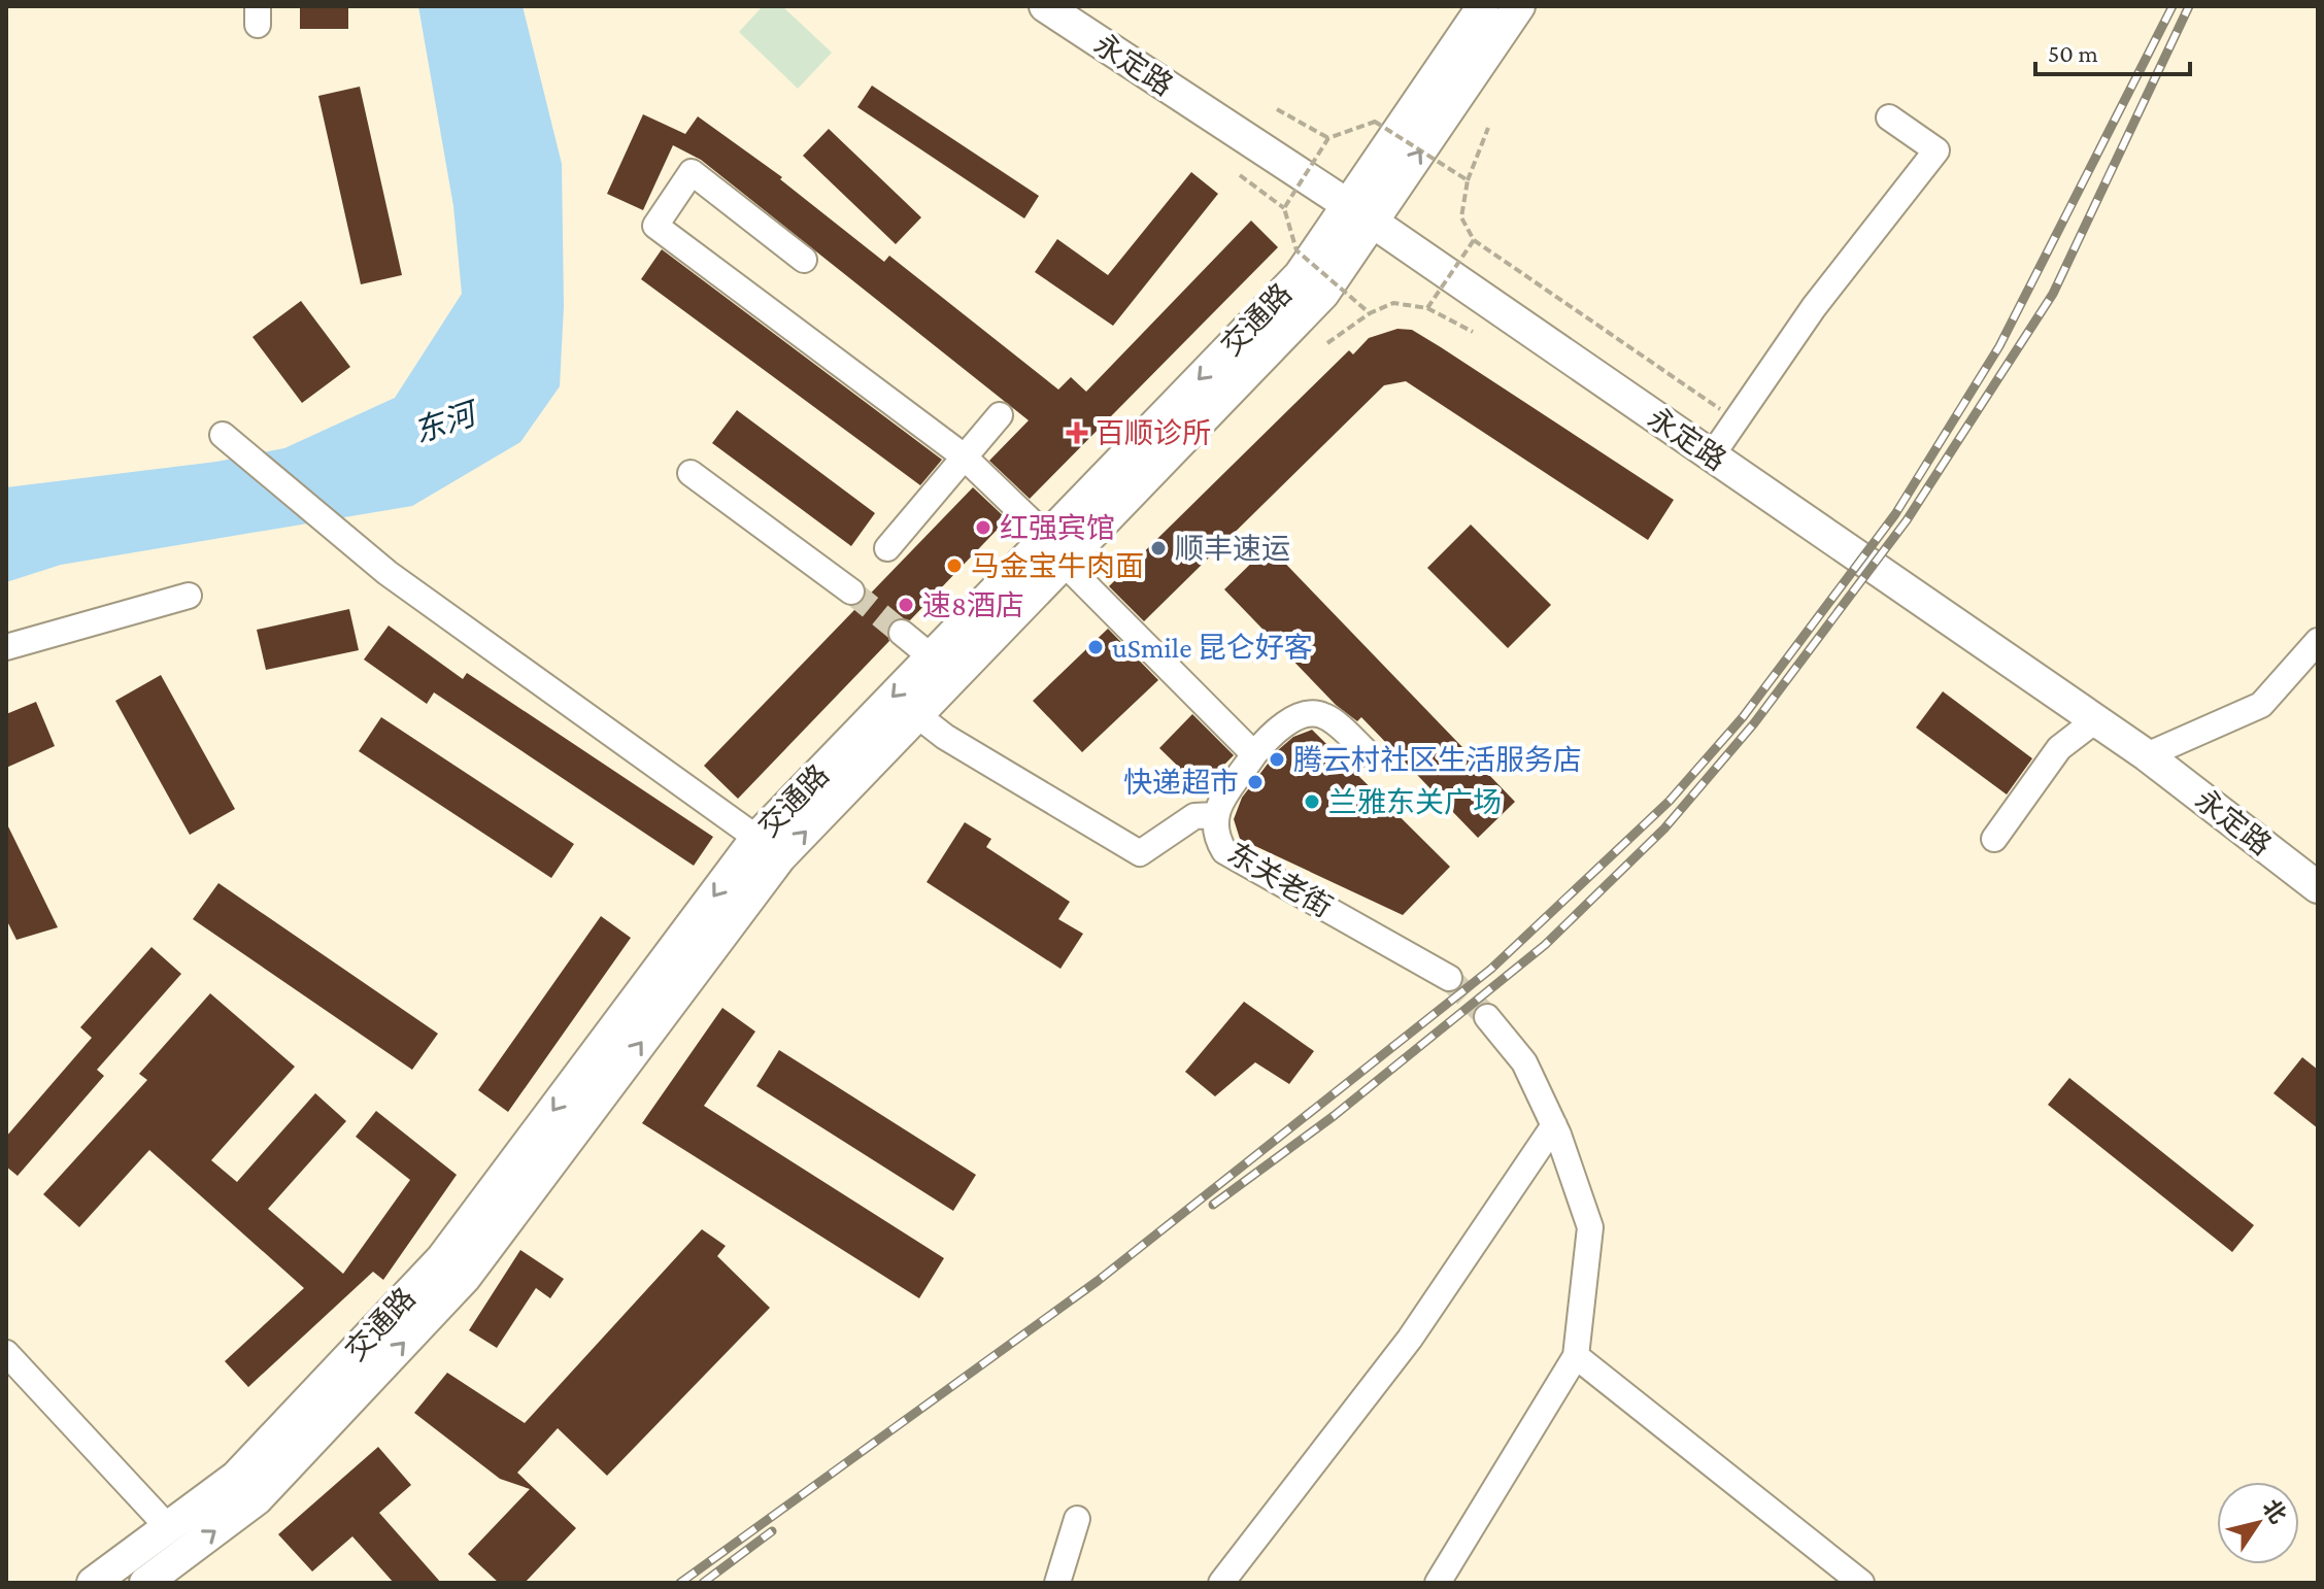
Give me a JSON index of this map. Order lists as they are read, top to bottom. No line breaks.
{"streets":{"main road":["永定路","交通路"],"street":["东关老街"]},"crossings":[["永定路","交通路"]],"water":["东河"],"places":{"health":["百顺诊所"],"other":["红强宾馆","顺丰速运","马金宝牛肉面","速8酒店","uSmile 昆仑好客","腾云村社区生活服务店","快递超市","兰雅东关广场"]},"scale_bar":"50 m","north":"top right"}
